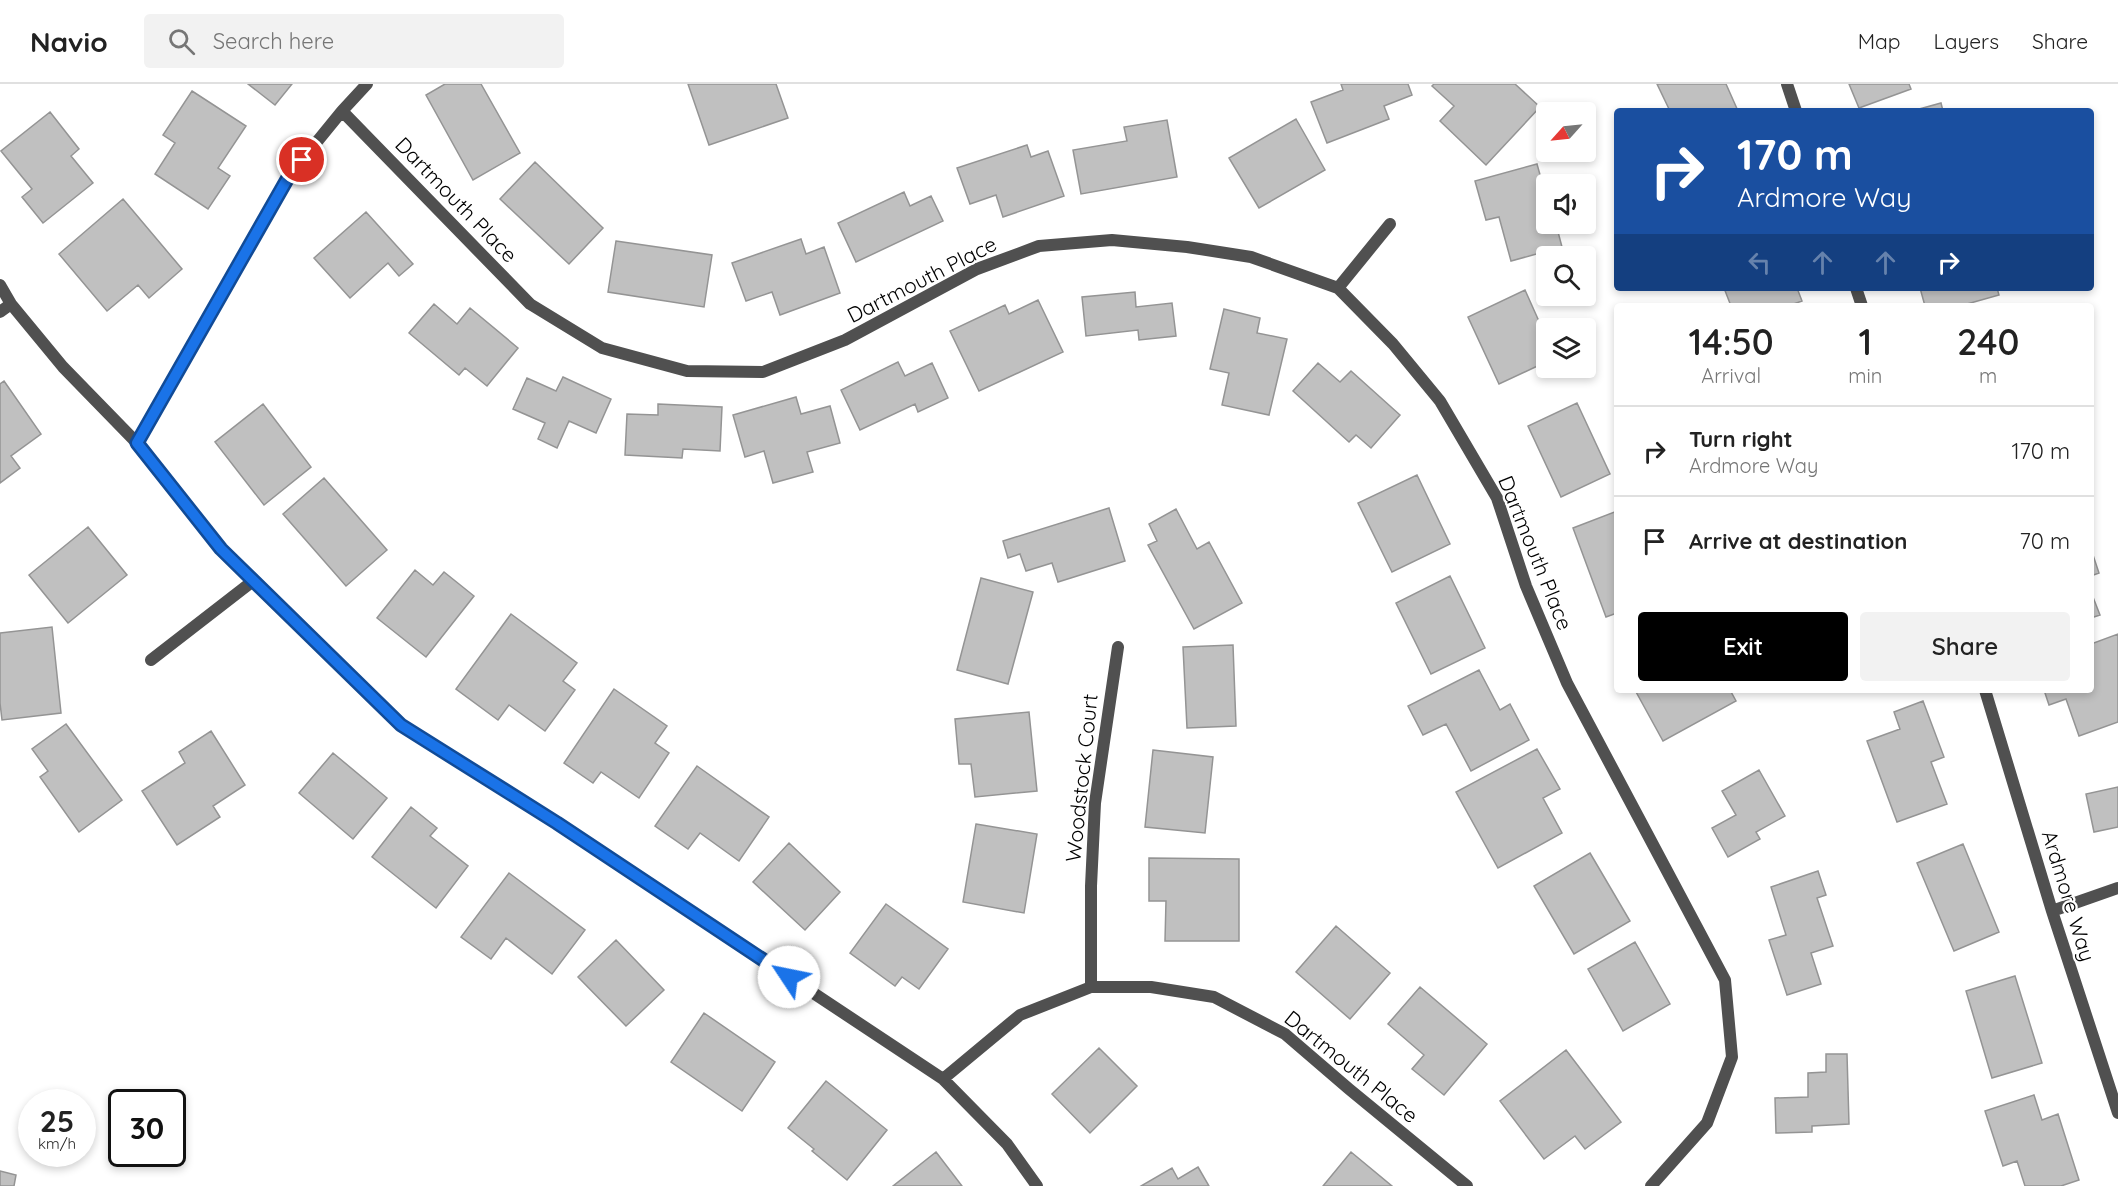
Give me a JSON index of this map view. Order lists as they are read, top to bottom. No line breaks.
{"streets":{"street":["Dartmouth Place","Woodstock Court","Ardmore Way"]},"crossings":[["Dartmouth Place","Woodstock Court"]],"north":"bottom left","page":{"header":"Navio","search":"Search here","nav":["Map","Layers","Share"],"turn":["170 m","Ardmore Way"],"eta":["14:50","Arrival","1","min","240","m"],"list":[{"name":"Turn right","note":"Ardmore Way","value":"170 m"},{"name":"Arrive at destination","value":"70 m"}],"buttons":["Exit","Share"],"speed":"25 km/h","limit":"30"}}
